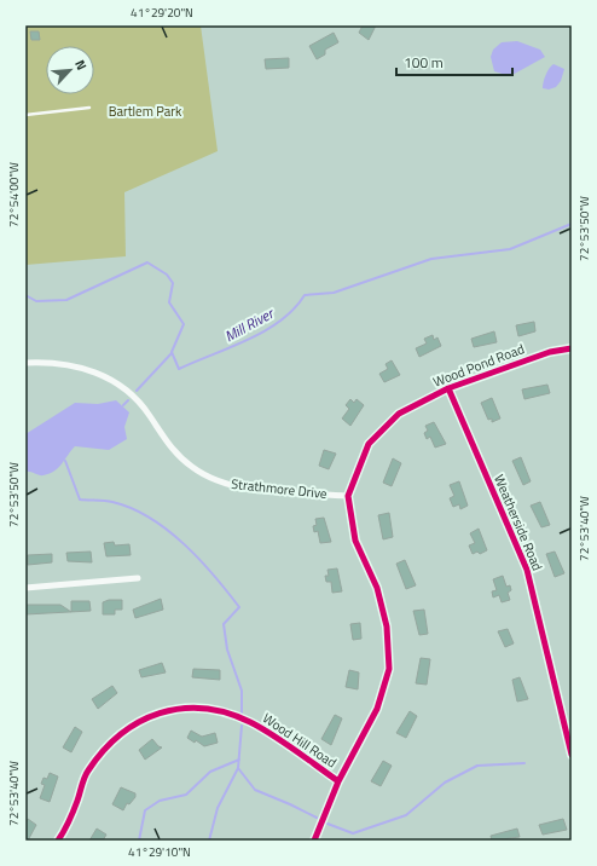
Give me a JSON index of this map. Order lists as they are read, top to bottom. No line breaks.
{"streets":{"street":["Wood Pond Road","Strathmore Drive","Weatherside Road","Wood Hill Road"]},"crossings":[["Wood Pond Road","Strathmore Drive"],["Wood Pond Road","Weatherside Road"]],"water":["Mill River"],"parks":["Bartlem Park"],"scale_bar":"100 m","north":"top right","coordinates":["41°29'20\"N","72°54'00\"W","72°53'50\"W","72°53'40\"W","41°29'10\"N"]}
